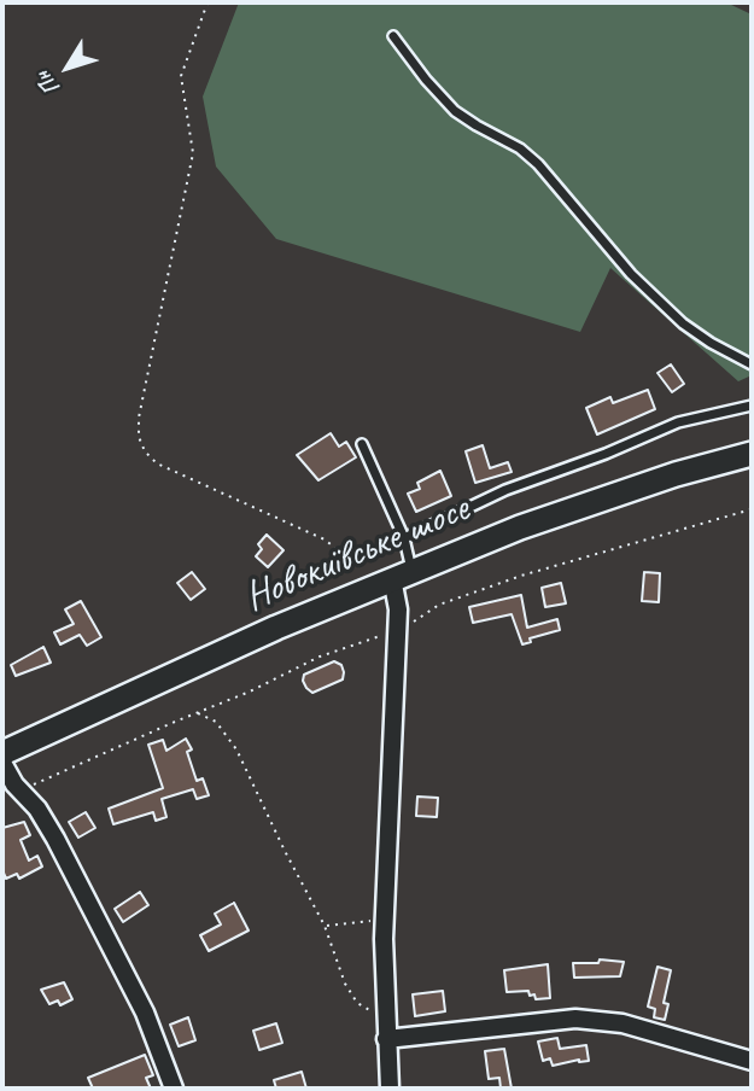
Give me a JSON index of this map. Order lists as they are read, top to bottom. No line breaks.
{"streets":{"main road":["Новокиївське шосе"]},"north":"bottom left"}
